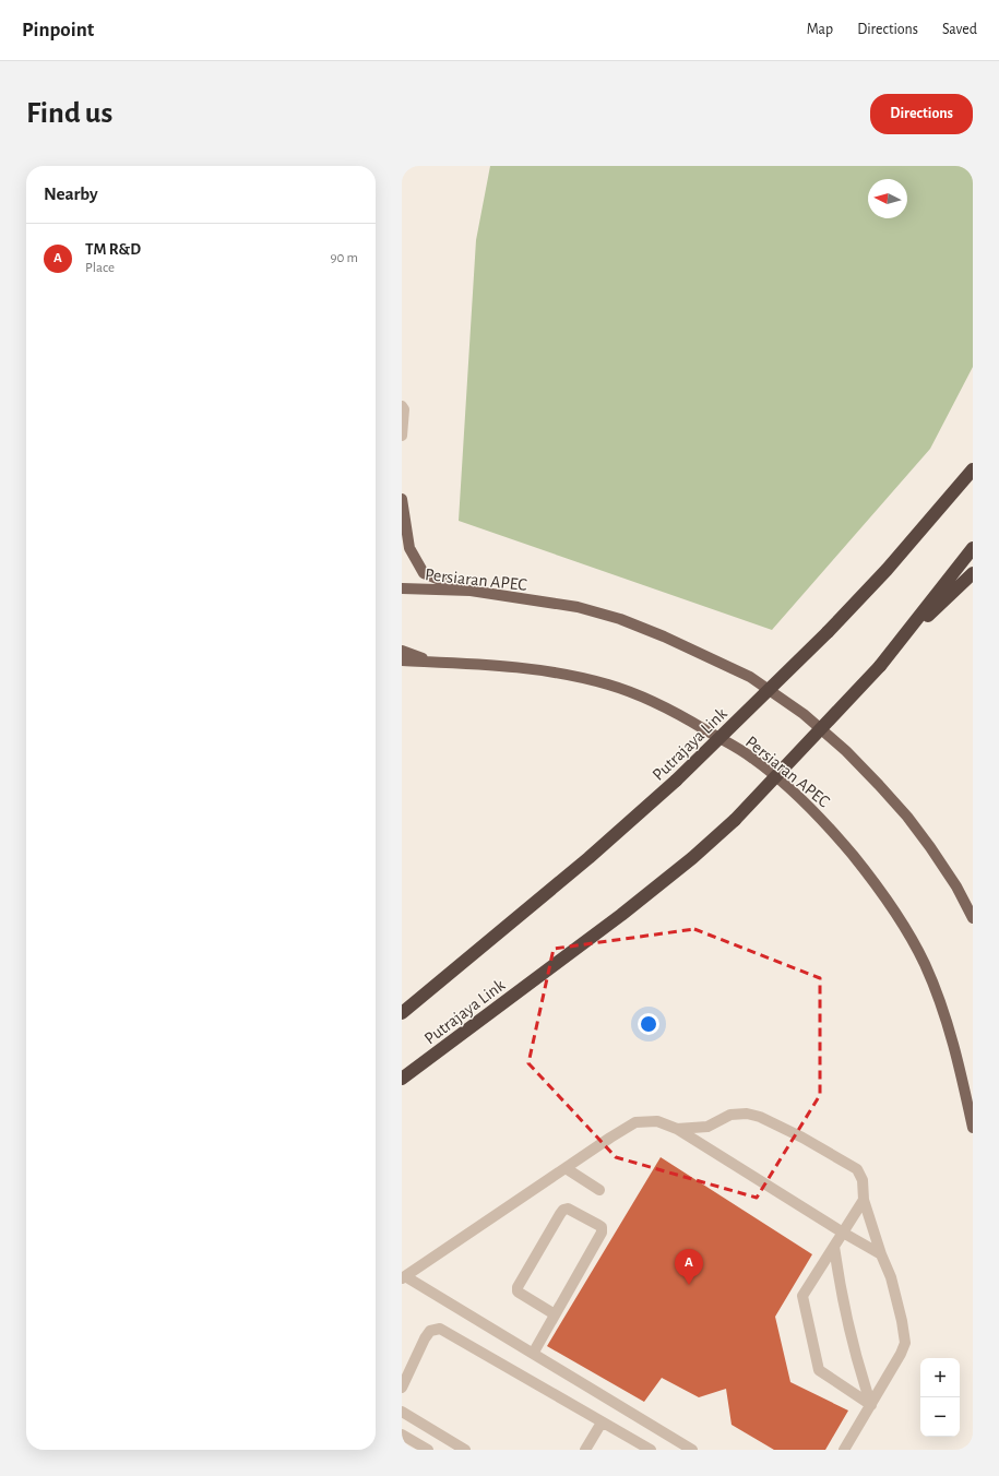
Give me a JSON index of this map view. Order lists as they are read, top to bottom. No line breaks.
{"streets":{"highway":["Putrajaya Link"],"main road":["Persiaran APEC"]},"north":"left","page":{"header":"Pinpoint","nav":["Map","Directions","Saved"],"buttons":"Directions","title":"Find us","heading":"Nearby","list":[{"mark":"A","name":"TM R&D","note":"Place","value":"90 m"}],"pins":"A","map_buttons":["+","−"]}}
